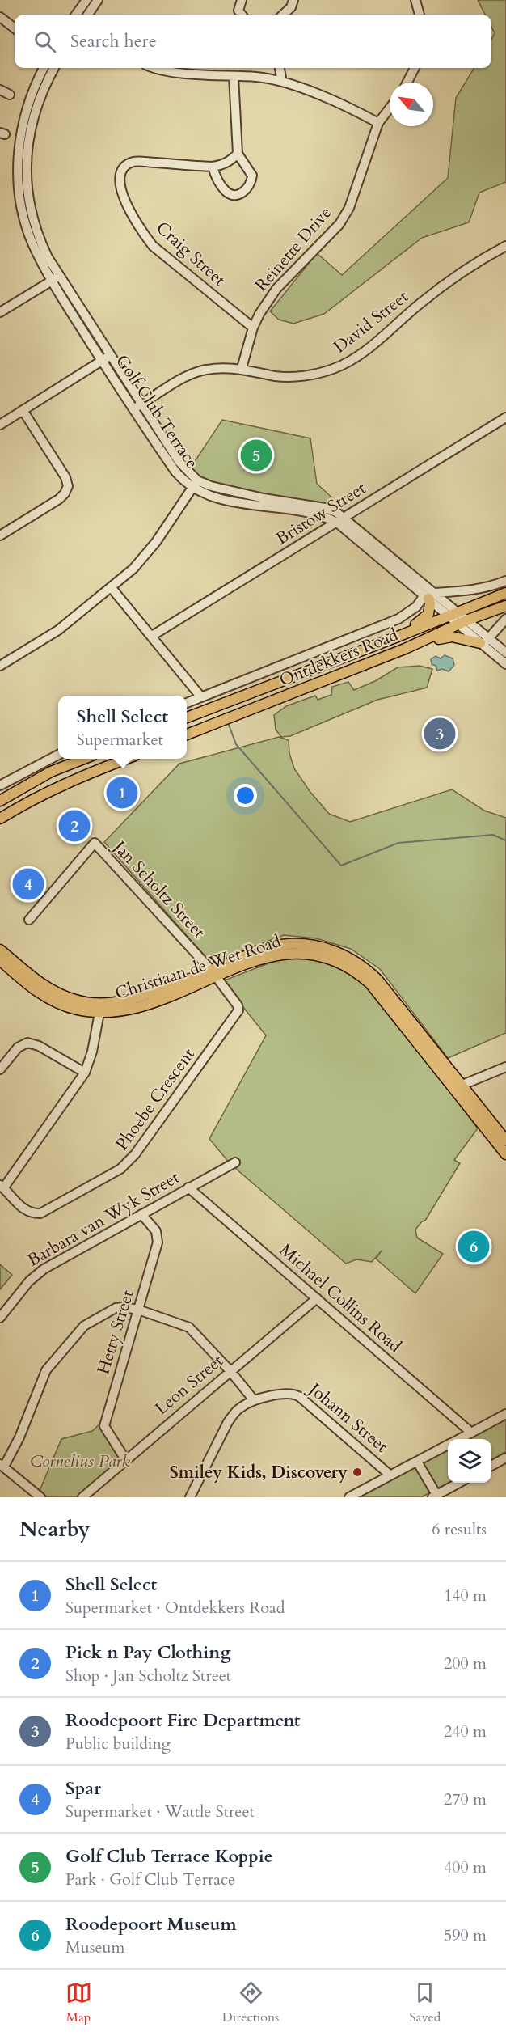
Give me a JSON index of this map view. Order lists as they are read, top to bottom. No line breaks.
{"streets":{"main road":["Ontdekkers Road","Christiaan de Wet Road"],"street":["Reinette Drive","Craig Street","David Street","Golf Club Terrace","Bristow Street","Jan Scholtz Street","Phoebe Crescent","Barbara van Wyk Street","Michael Collins Road","Hetty Street","Leon Street","Johann Street"]},"crossings":[["Reinette Drive","Craig Street"],["Reinette Drive","David Street"],["David Street","Golf Club Terrace"],["Golf Club Terrace","Bristow Street"],["Golf Club Terrace","Ontdekkers Road"],["Jan Scholtz Street","Christiaan de Wet Road"],["Jan Scholtz Street","Phoebe Crescent"],["Christiaan de Wet Road","Phoebe Crescent"],["Barbara van Wyk Street","Michael Collins Road"],["Barbara van Wyk Street","Hetty Street"],["Michael Collins Road","Leon Street"],["Hetty Street","Leon Street"]],"parks":["Cornelius Park"],"places":["Smiley Kids, Discovery"],"north":"top left","page":{"search":"Search here","pins":["5","3","1","2","4","6"],"popup":["Shell Select","Supermarket"],"heading":["Nearby","6 results"],"list":[{"mark":"1","name":"Shell Select","note":"Supermarket · Ontdekkers Road","value":"140 m"},{"mark":"2","name":"Pick n Pay Clothing","note":"Shop · Jan Scholtz Street","value":"200 m"},{"mark":"3","name":"Roodepoort Fire Department","note":"Public building","value":"240 m"},{"mark":"4","name":"Spar","note":"Supermarket · Wattle Street","value":"270 m"},{"mark":"5","name":"Golf Club Terrace Koppie","note":"Park · Golf Club Terrace","value":"400 m"},{"mark":"6","name":"Roodepoort Museum","note":"Museum","value":"590 m"}],"nav":["Map","Directions","Saved"]}}
